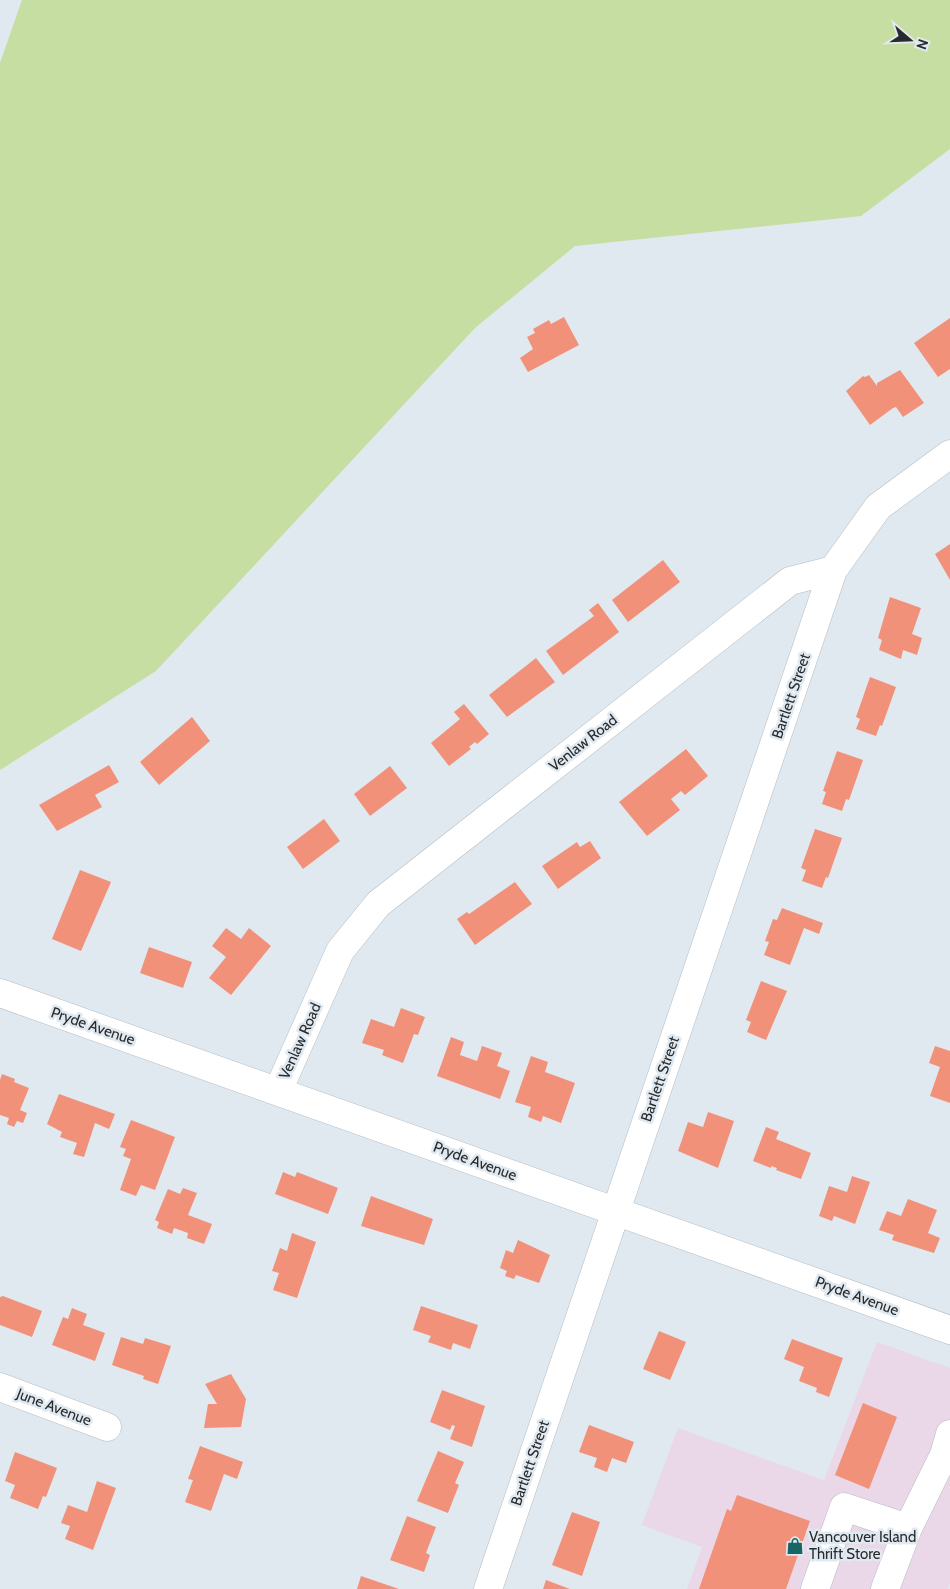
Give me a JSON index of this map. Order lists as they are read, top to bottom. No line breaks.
{"streets":{"street":["Bartlett Street","Venlaw Road","Pryde Avenue","June Avenue"]},"crossings":[["Bartlett Street","Venlaw Road"],["Bartlett Street","Pryde Avenue"],["Venlaw Road","Pryde Avenue"]],"places":{"shop":["Vancouver Island Thrift Store"]},"north":"right"}
